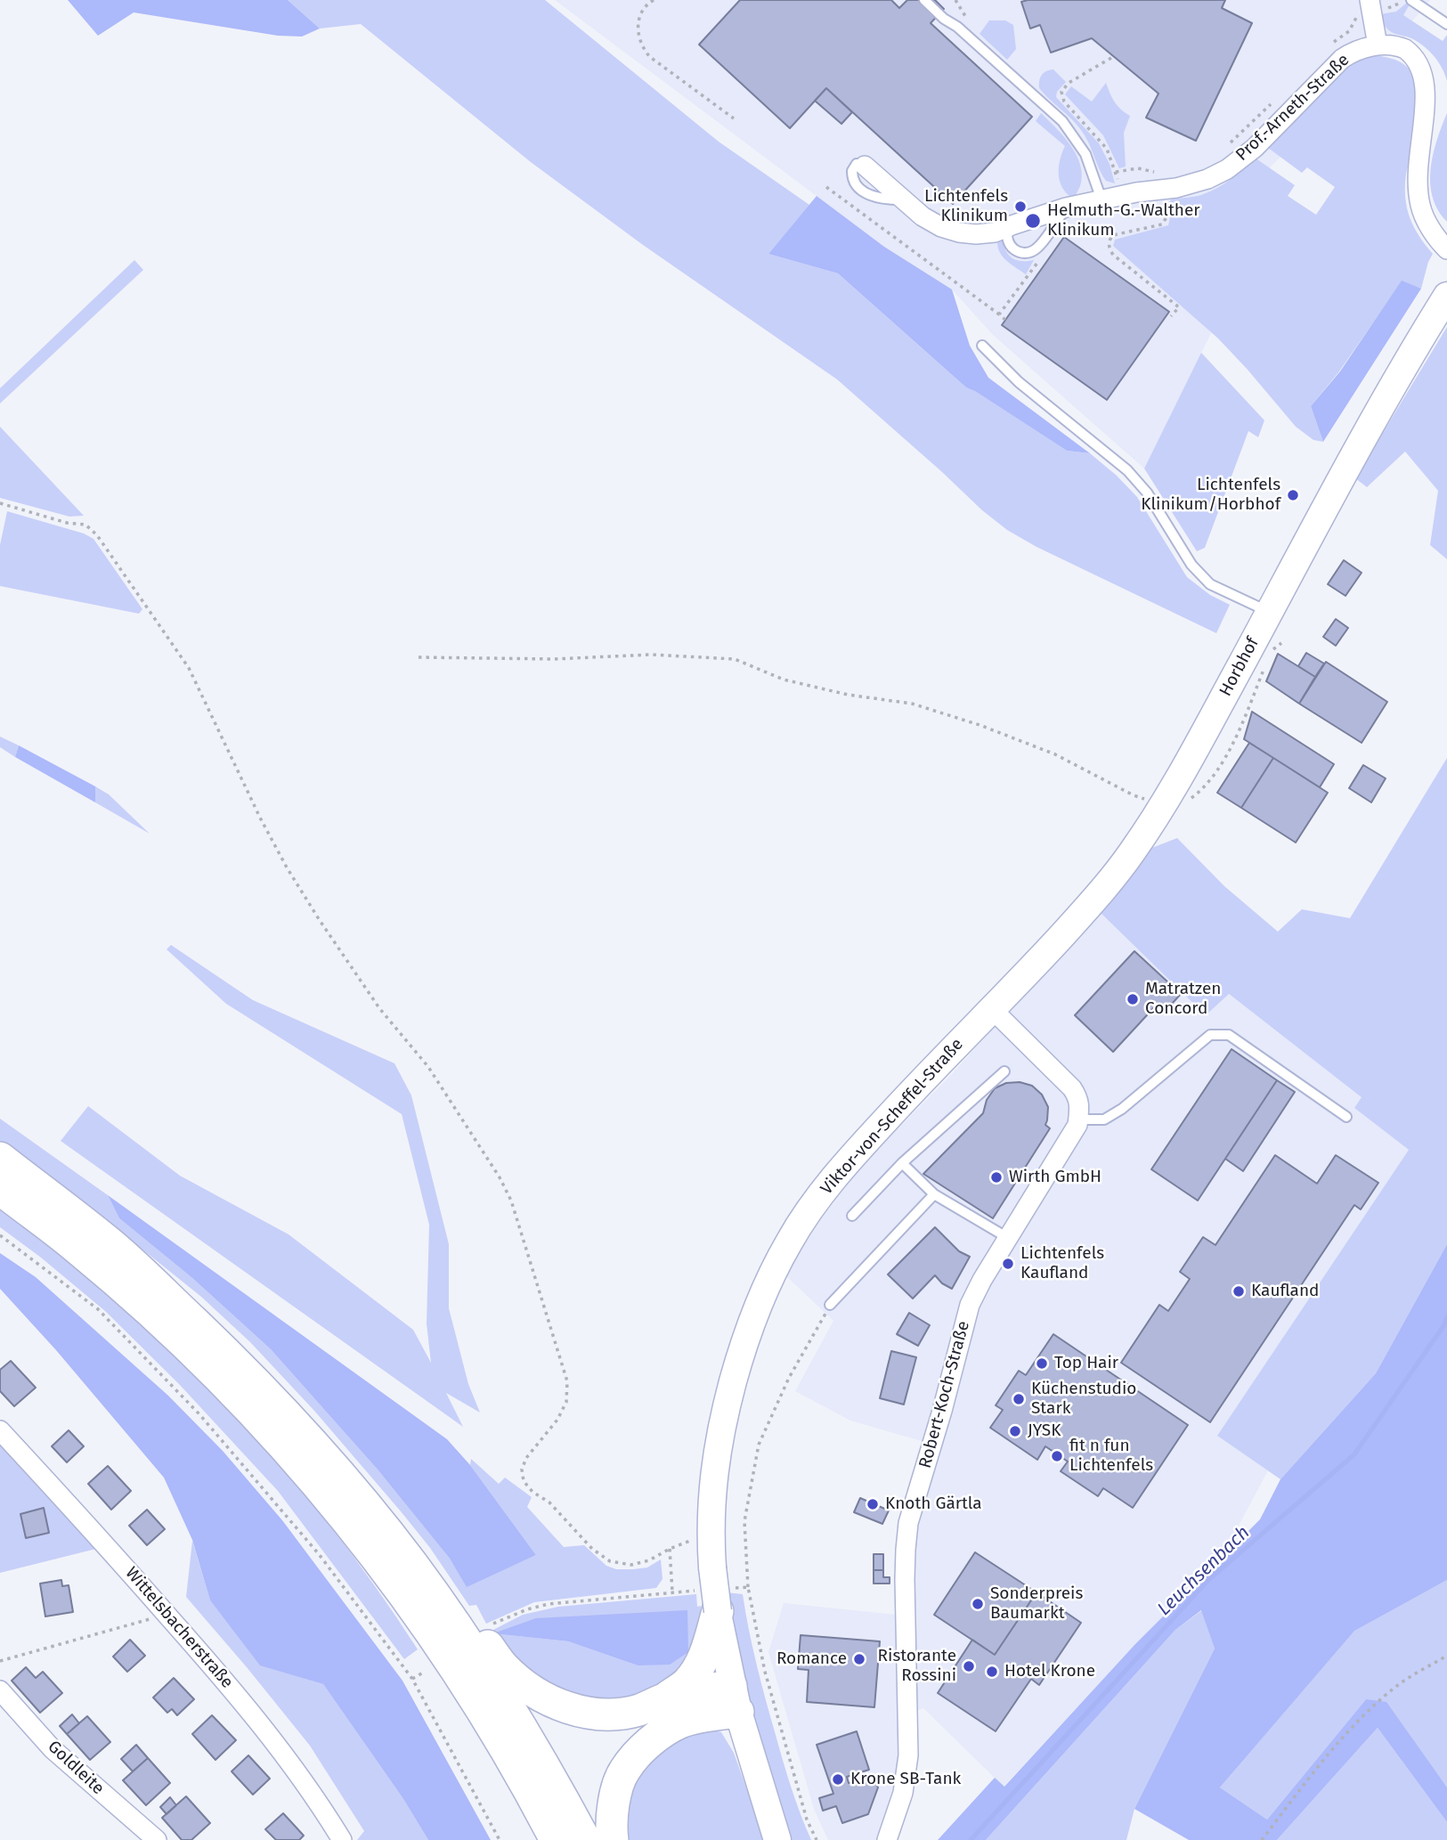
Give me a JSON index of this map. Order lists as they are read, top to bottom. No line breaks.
{"streets":{"main road":["Horbhof","Viktor-von-Scheffel-Straße"],"street":["Prof.-Arneth-Straße","Robert-Koch-Straße","Wittelsbacherstraße","Goldleite"]},"crossings":[["Horbhof","Viktor-von-Scheffel-Straße"]],"water":["Leuchsenbach"],"places":["Lichtenfels Klinikum","Helmuth-G.-Walther Klinikum","Lichtenfels Klinikum/Horbhof","Matratzen Concord","Wirth GmbH","Lichtenfels Kaufland","Kaufland","Top Hair","Küchenstudio Stark","JYSK","fit n fun Lichtenfels","Knoth Gärtla","Sonderpreis Baumarkt","Romance","Ristorante Rossini","Hotel Krone","Krone SB-Tank"]}
